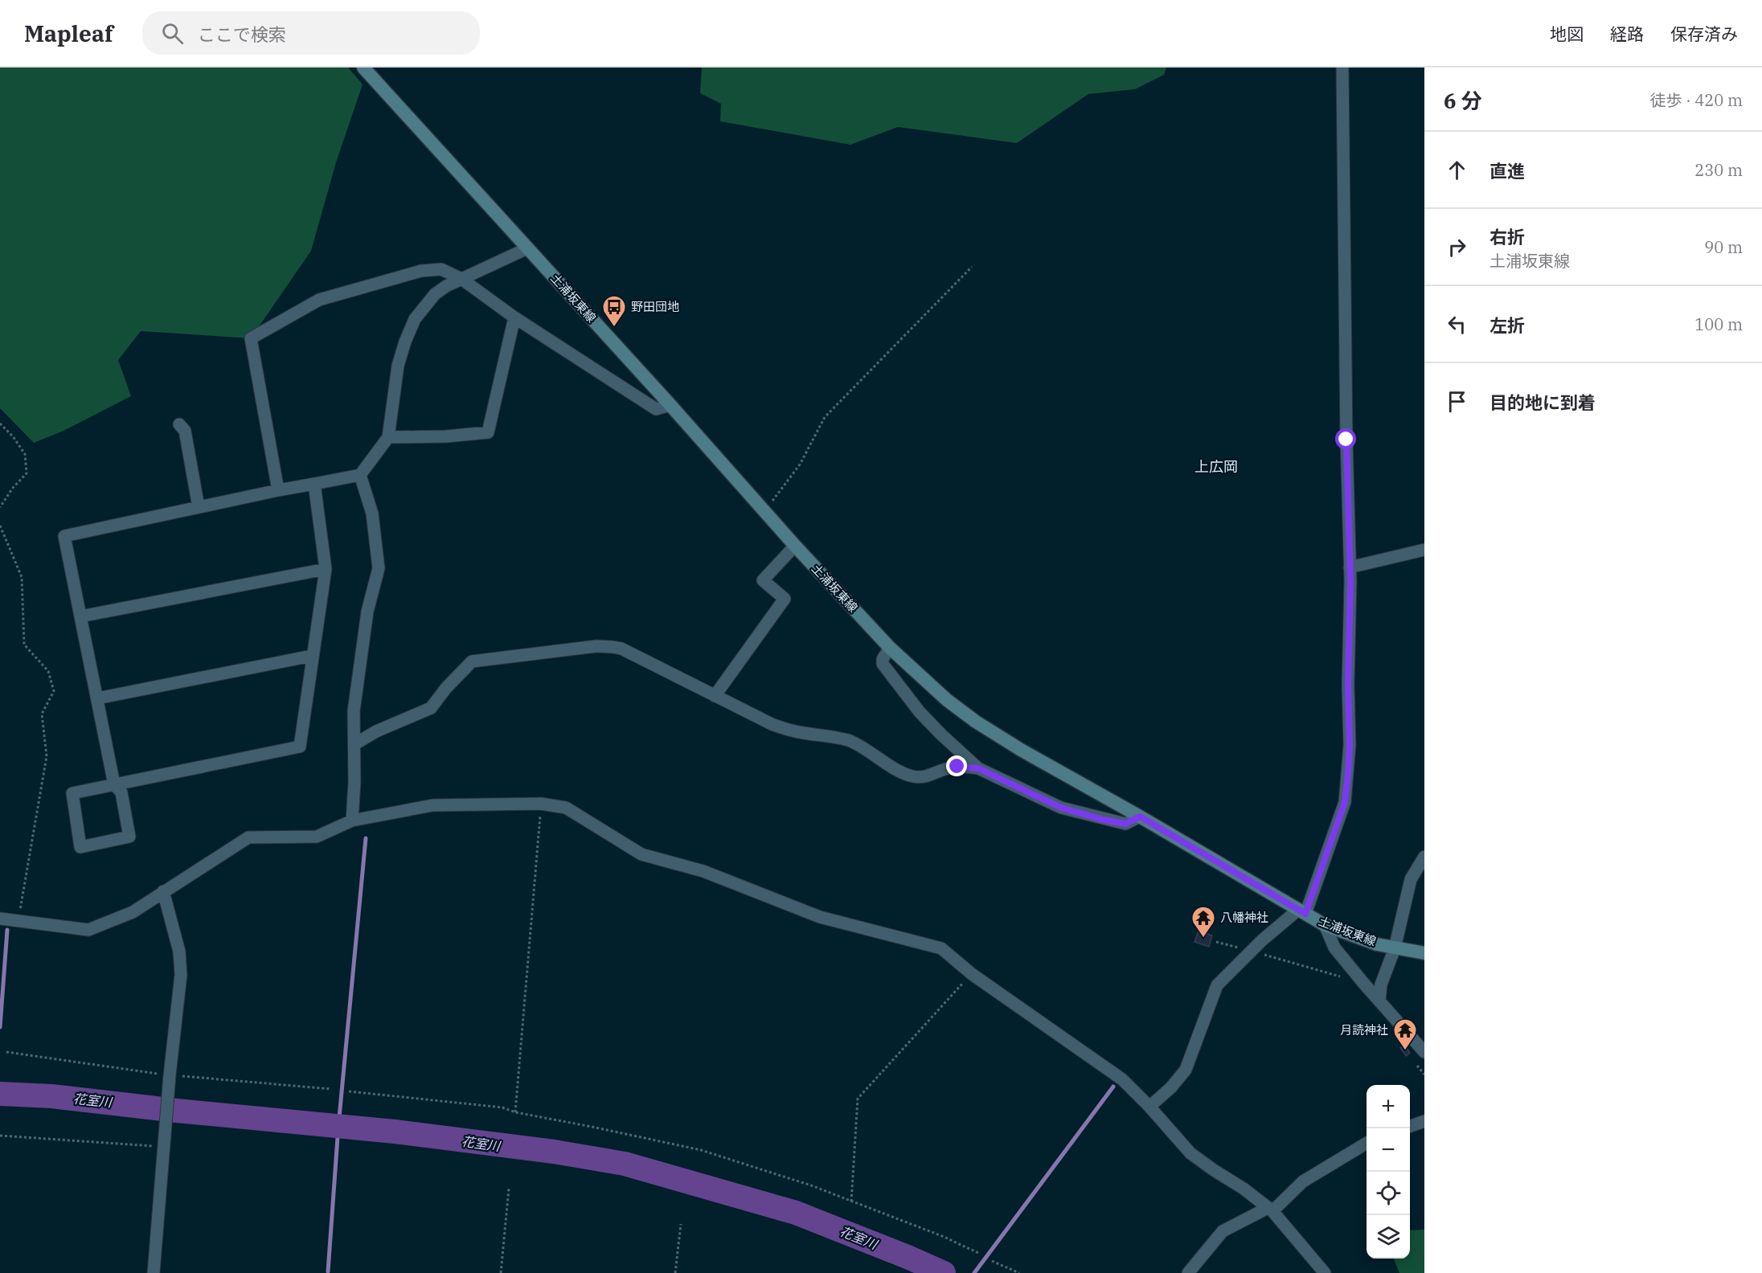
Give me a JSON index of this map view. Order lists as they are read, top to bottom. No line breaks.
{"streets":{"main road":["土浦坂東線"]},"districts":["上広岡"],"water":["花室川"],"places":{"bus stop":["野田団地"],"temple":["八幡神社","月読神社"]},"page":{"header":"Mapleaf","search":"ここで検索","nav":["地図","経路","保存済み"],"heading":["6 分","徒歩 · 420 m"],"list":[["直進","230 m"],["右折","土浦坂東線","90 m"],["左折","100 m"],"目的地に到着"],"map_buttons":["+","−"]}}
